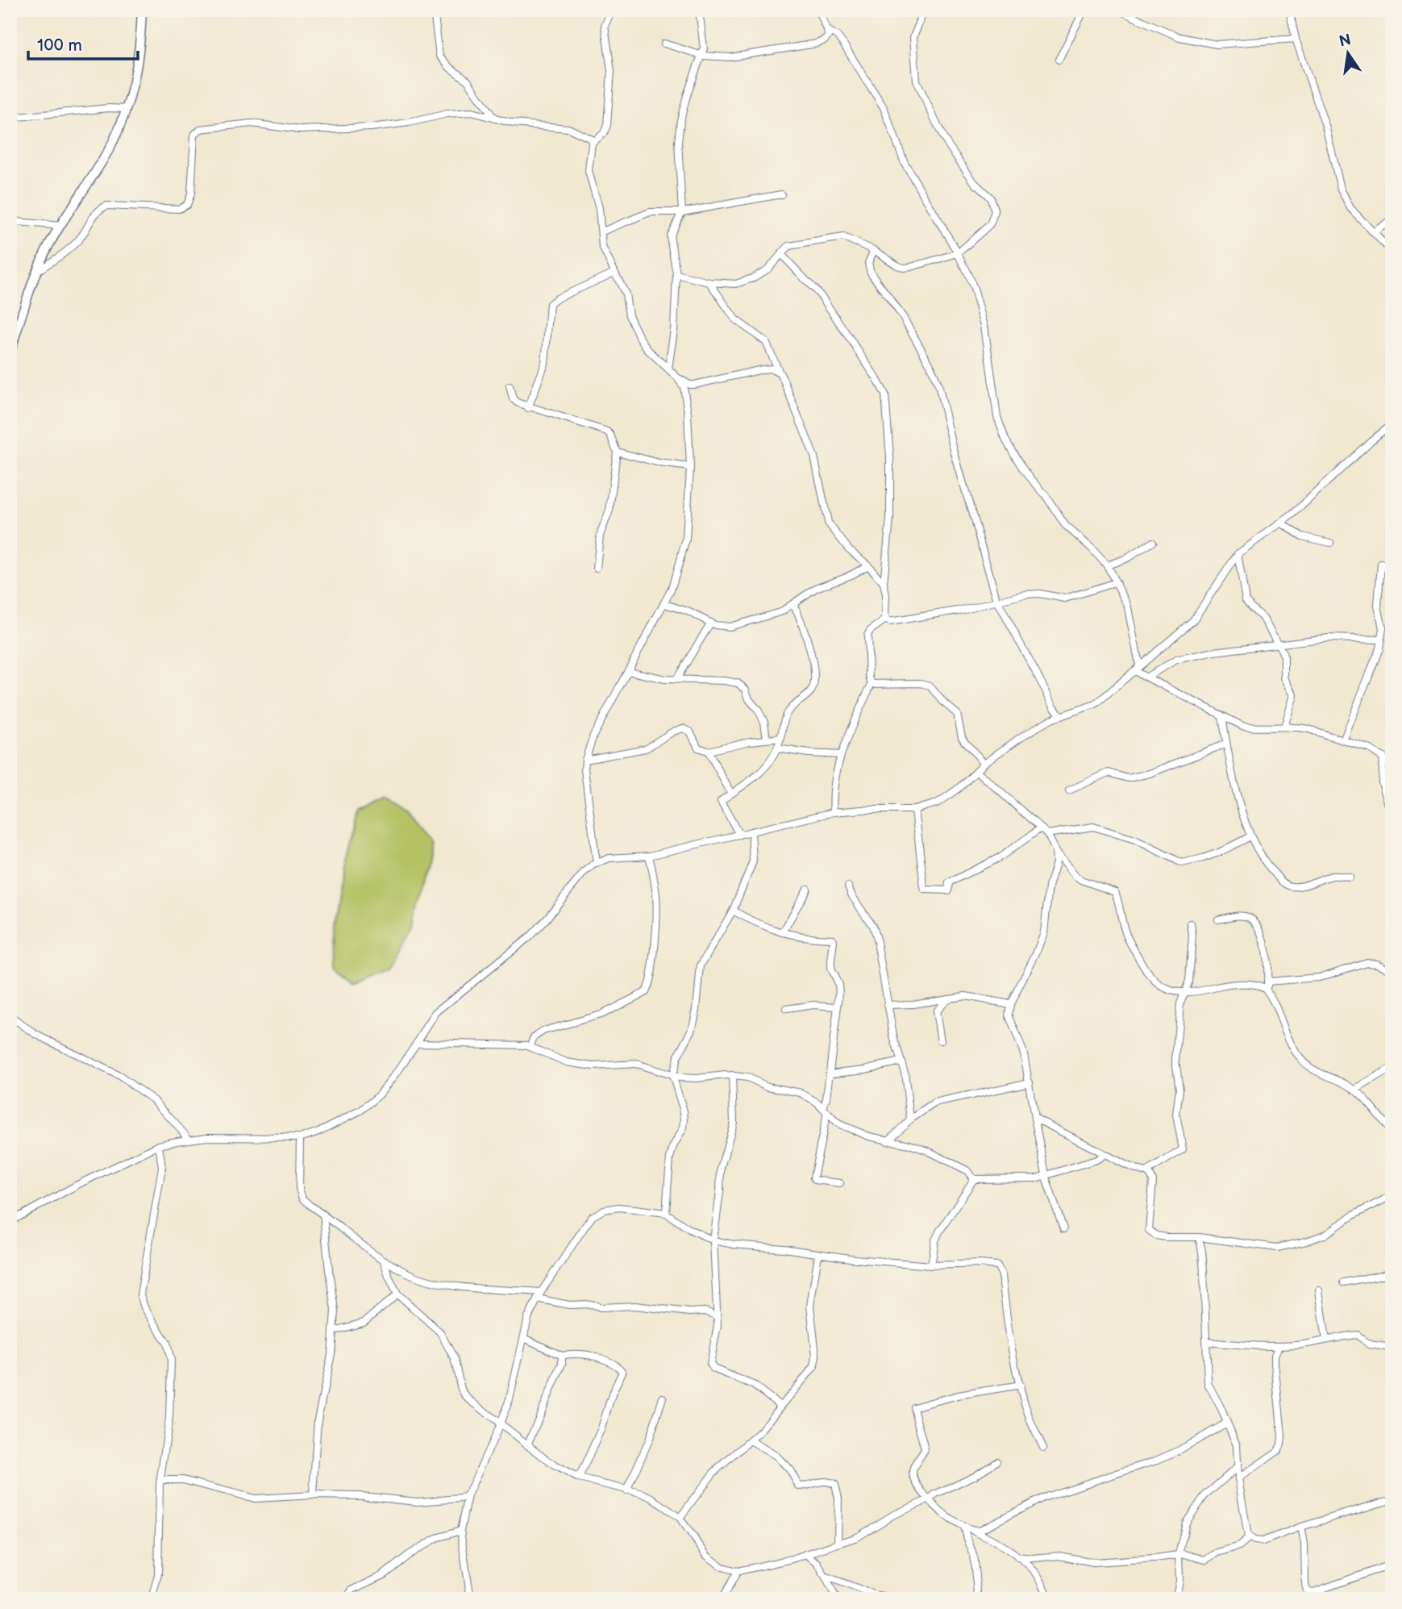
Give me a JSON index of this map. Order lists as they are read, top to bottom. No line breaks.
{"scale_bar":"100 m","north":"top"}
